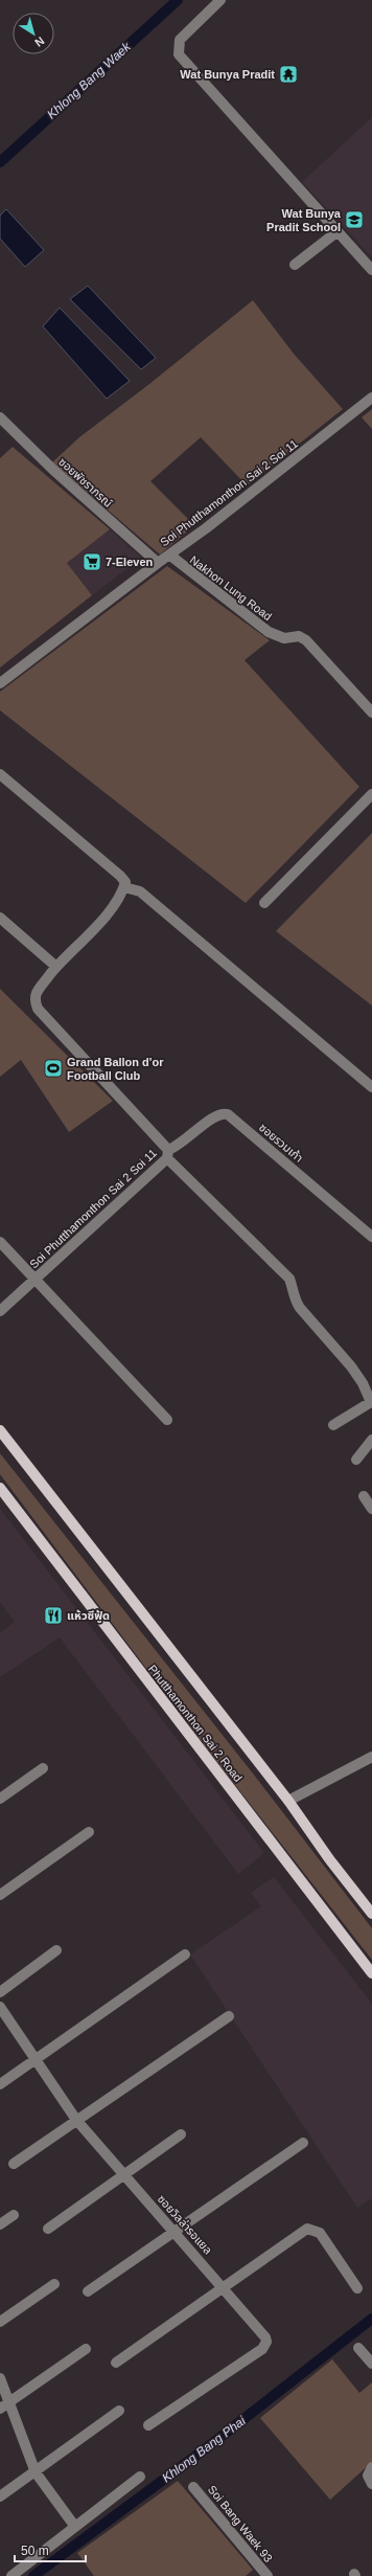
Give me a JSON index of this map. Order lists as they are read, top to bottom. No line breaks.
{"streets":{"main road":["Phutthamonthon Sai 2 Road"],"street":["ซอยพัชราภรณ์","Soi Phutthamonthon Sai 2 Soi 11","Nakhon Lung Road","ซอยรวมเก้า","ซอยวิลล่ารอแยล","Soi Bang Waek 93"]},"crossings":[["ซอยพัชราภรณ์","Soi Phutthamonthon Sai 2 Soi 11"],["Soi Phutthamonthon Sai 2 Soi 11","Nakhon Lung Road"],["Soi Phutthamonthon Sai 2 Soi 11","ซอยรวมเก้า"]],"water":["Khlong Bang Waek","Khlong Bang Phai"],"places":{"temple":["Wat Bunya Pradit"],"school or university":["Wat Bunya Pradit School"],"supermarket":["7-Eleven"],"sports":["Grand Ballon d'or Football Club"],"restaurant":["แห้วซีฟู้ด"]},"scale_bar":"50 m","north":"bottom right"}
